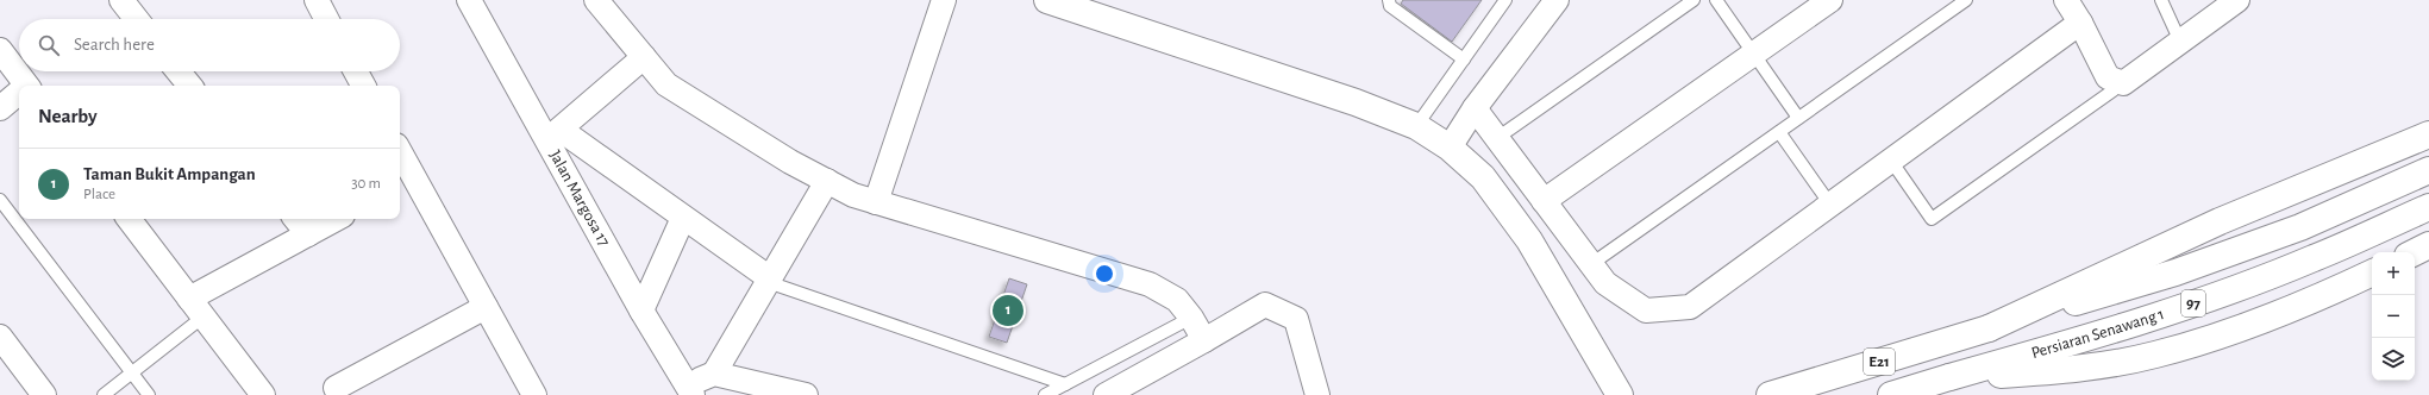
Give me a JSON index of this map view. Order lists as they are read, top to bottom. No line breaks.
{"streets":{"main road":["97","Persiaran Senawang 1","E21"],"street":["Jalan Margosa 17"]},"crossings":[["97","E21"],["Persiaran Senawang 1","E21"]],"page":{"search":"Search here","heading":"Nearby","list":[{"mark":"1","name":"Taman Bukit Ampangan","note":"Place","value":"30 m"}],"map_buttons":["+","−"],"pins":"1"}}
